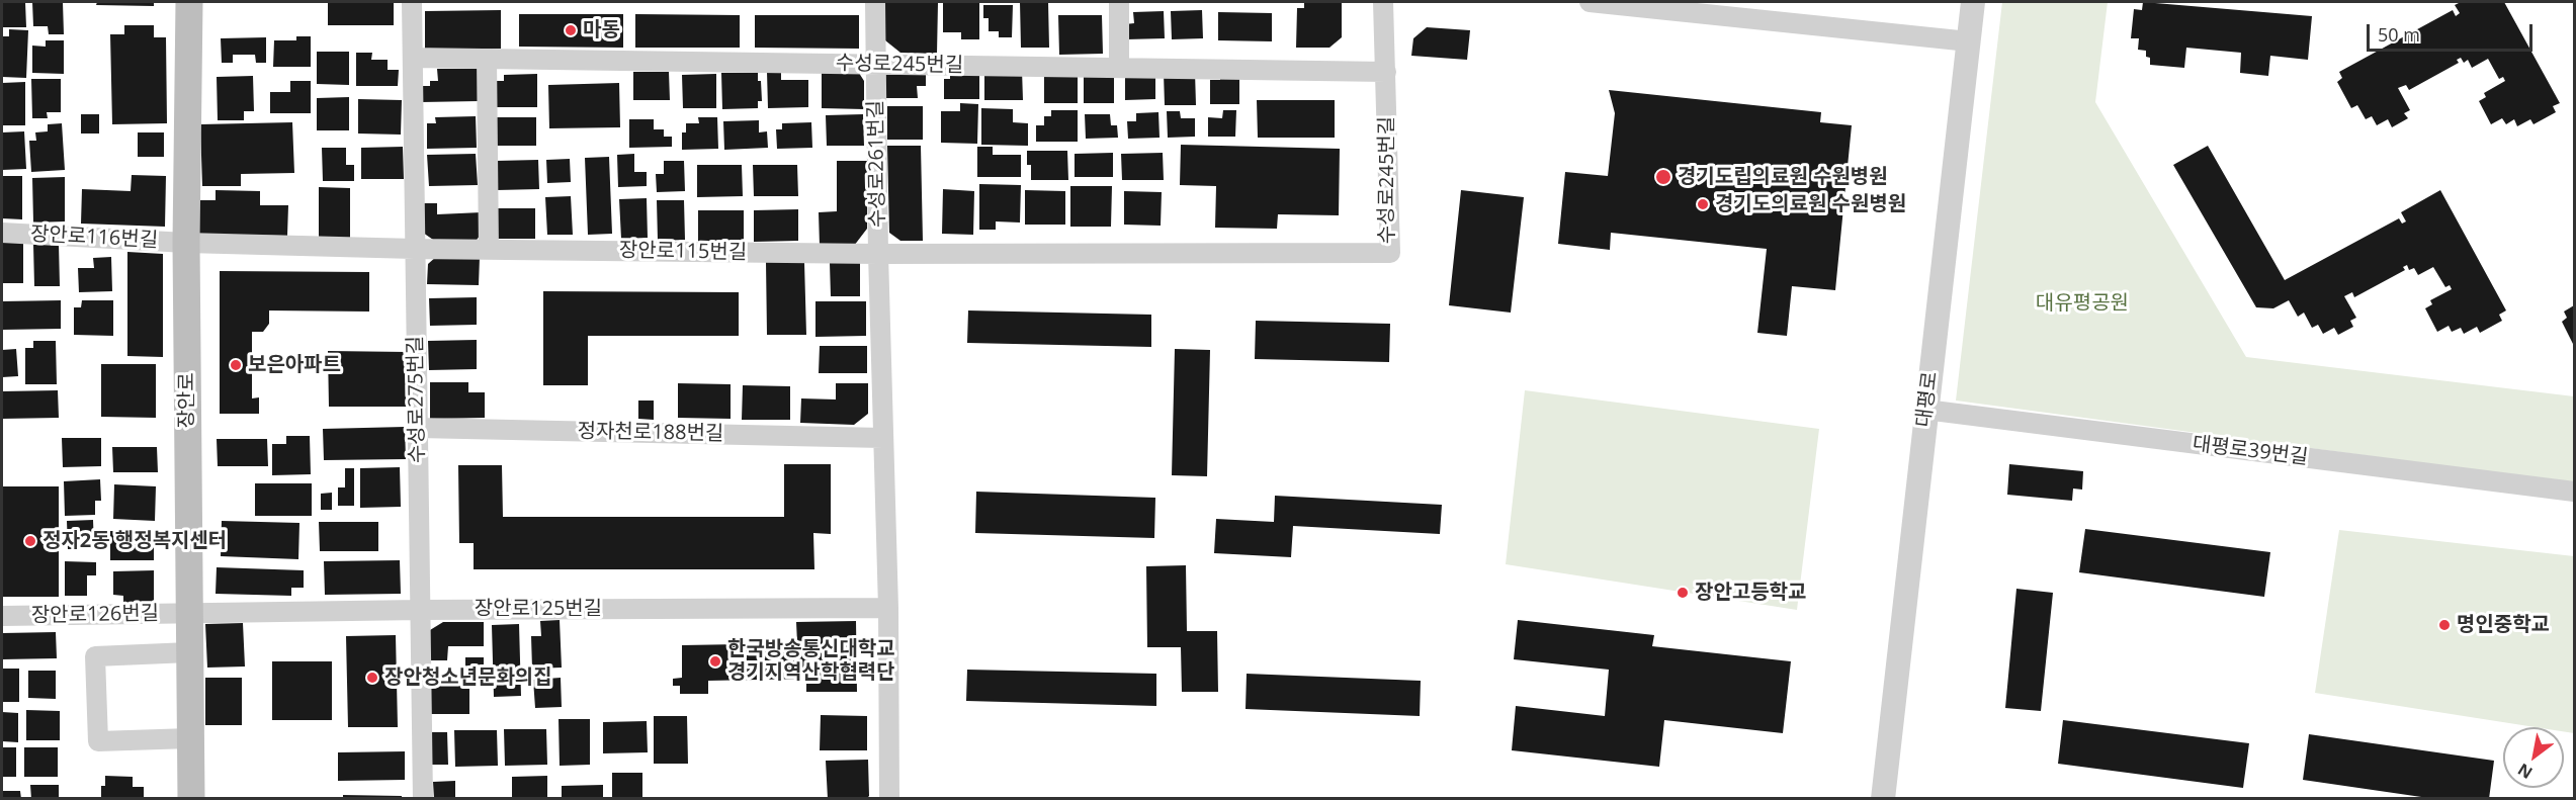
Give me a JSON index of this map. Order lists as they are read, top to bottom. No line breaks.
{"streets":{"main road":["장안로"],"street":["수성로245번길","수성로261번길","장안로116번길","장안로115번길","수성로275번길","대평로","정자천로188번길","대평로39번길","장안로125번길","장안로126번길"]},"crossings":[["수성로245번길","수성로261번길"],["수성로245번길","장안로115번길"],["수성로245번길","수성로275번길"],["수성로261번길","장안로115번길"],["장안로116번길","장안로115번길"],["장안로116번길","장안로"],["장안로115번길","수성로275번길"],["장안로115번길","장안로"],["수성로275번길","정자천로188번길"],["수성로275번길","장안로125번길"],["대평로","대평로39번길"],["장안로","장안로125번길"],["장안로","장안로126번길"],["장안로125번길","장안로126번길"]],"parks":["대유평공원"],"places":["마동","경기도립의료원 수원병원","경기도의료원 수원병원","보은아파트","정자2동 행정복지센터","장안고등학교","명인중학교","한국방송통신대학교 경기지역산학협력단","장안청소년문화의집"],"scale_bar":"50 m","north":"bottom left"}
